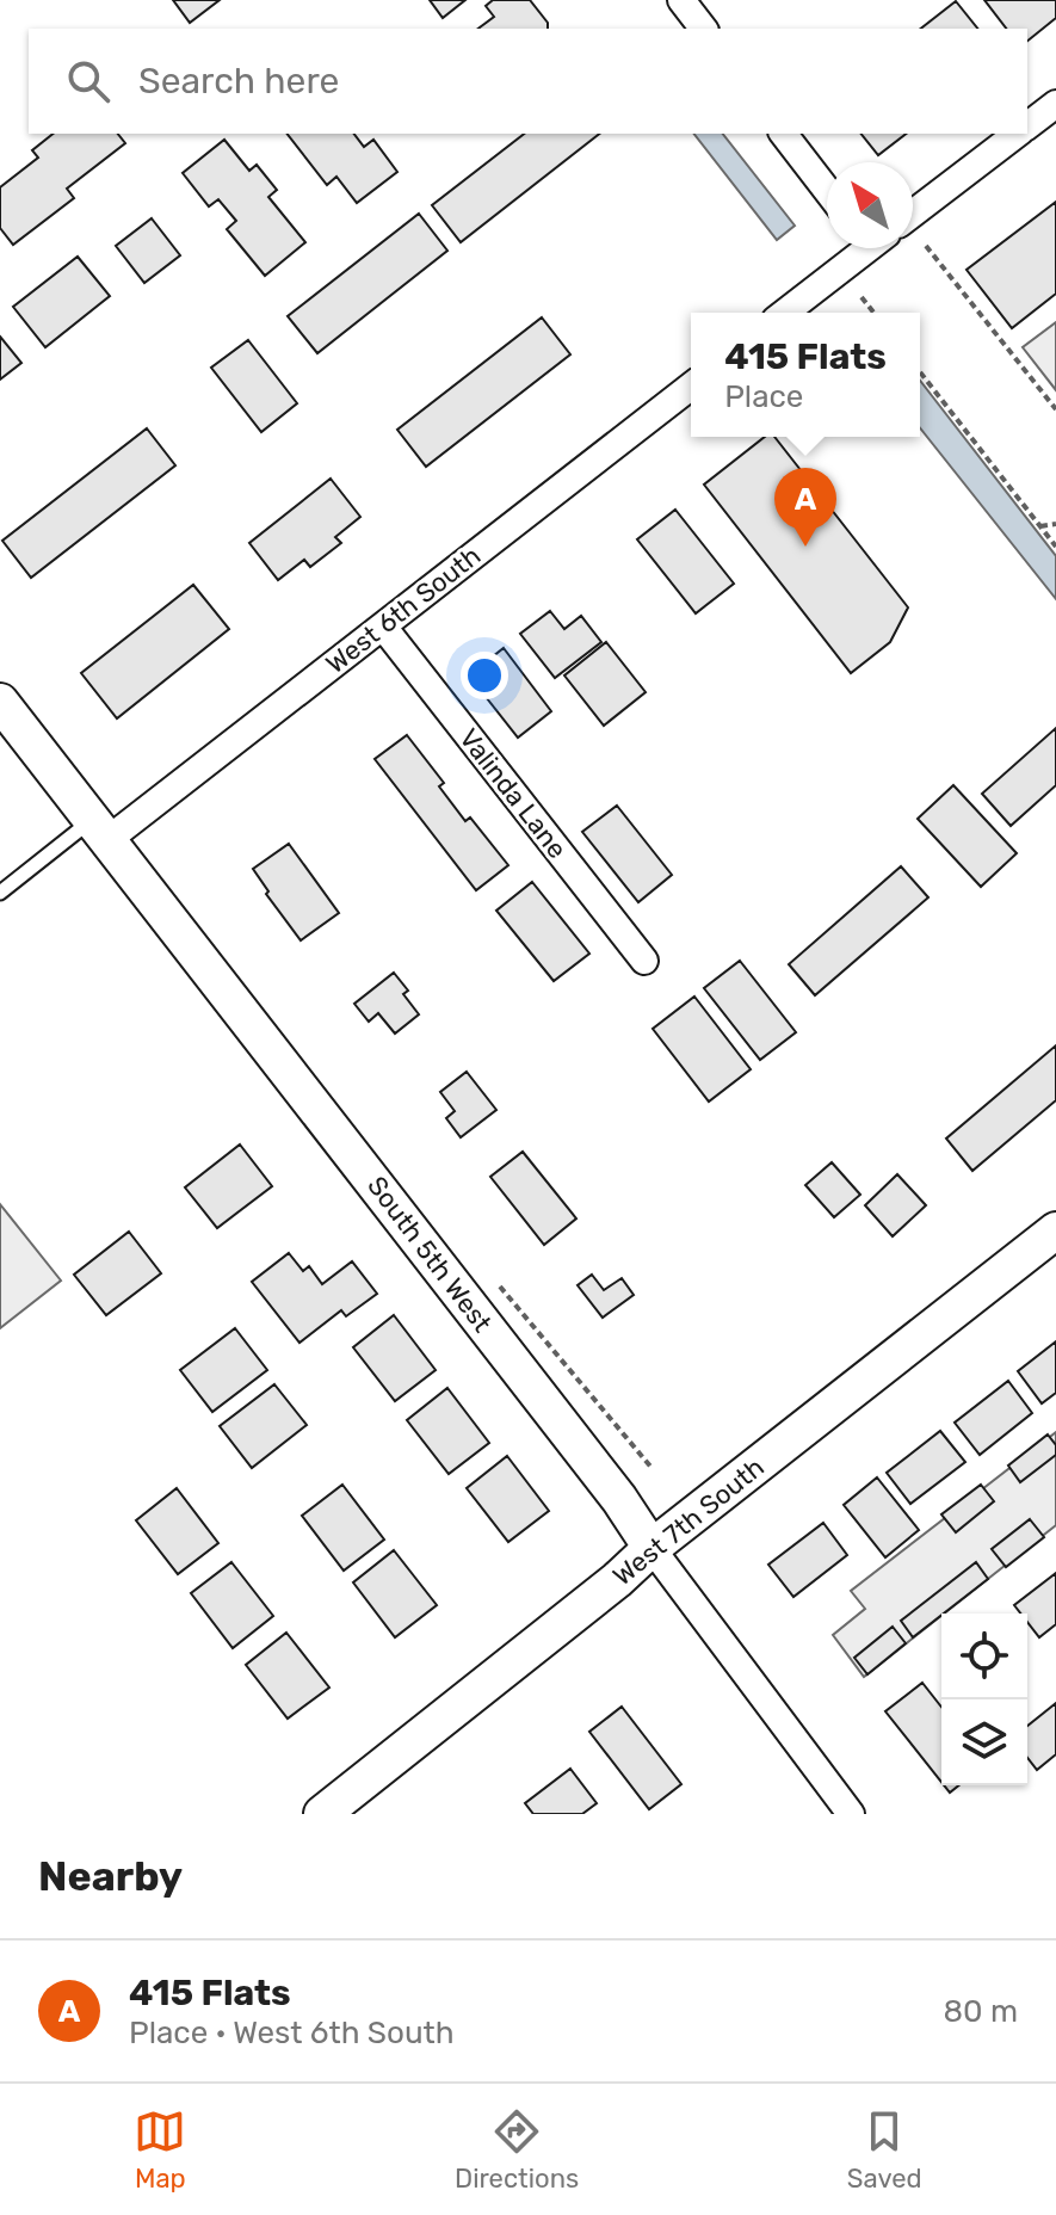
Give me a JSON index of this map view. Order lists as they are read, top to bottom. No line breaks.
{"streets":{"street":["West 6th South","Valinda Lane","South 5th West","West 7th South"]},"crossings":[["West 6th South","Valinda Lane"],["West 6th South","South 5th West"],["South 5th West","West 7th South"]],"north":"top left","page":{"search":"Search here","popup":["415 Flats","Place"],"pins":"A","heading":"Nearby","list":[{"mark":"A","name":"415 Flats","note":"Place · West 6th South","value":"80 m"}],"nav":["Map","Directions","Saved"]}}
